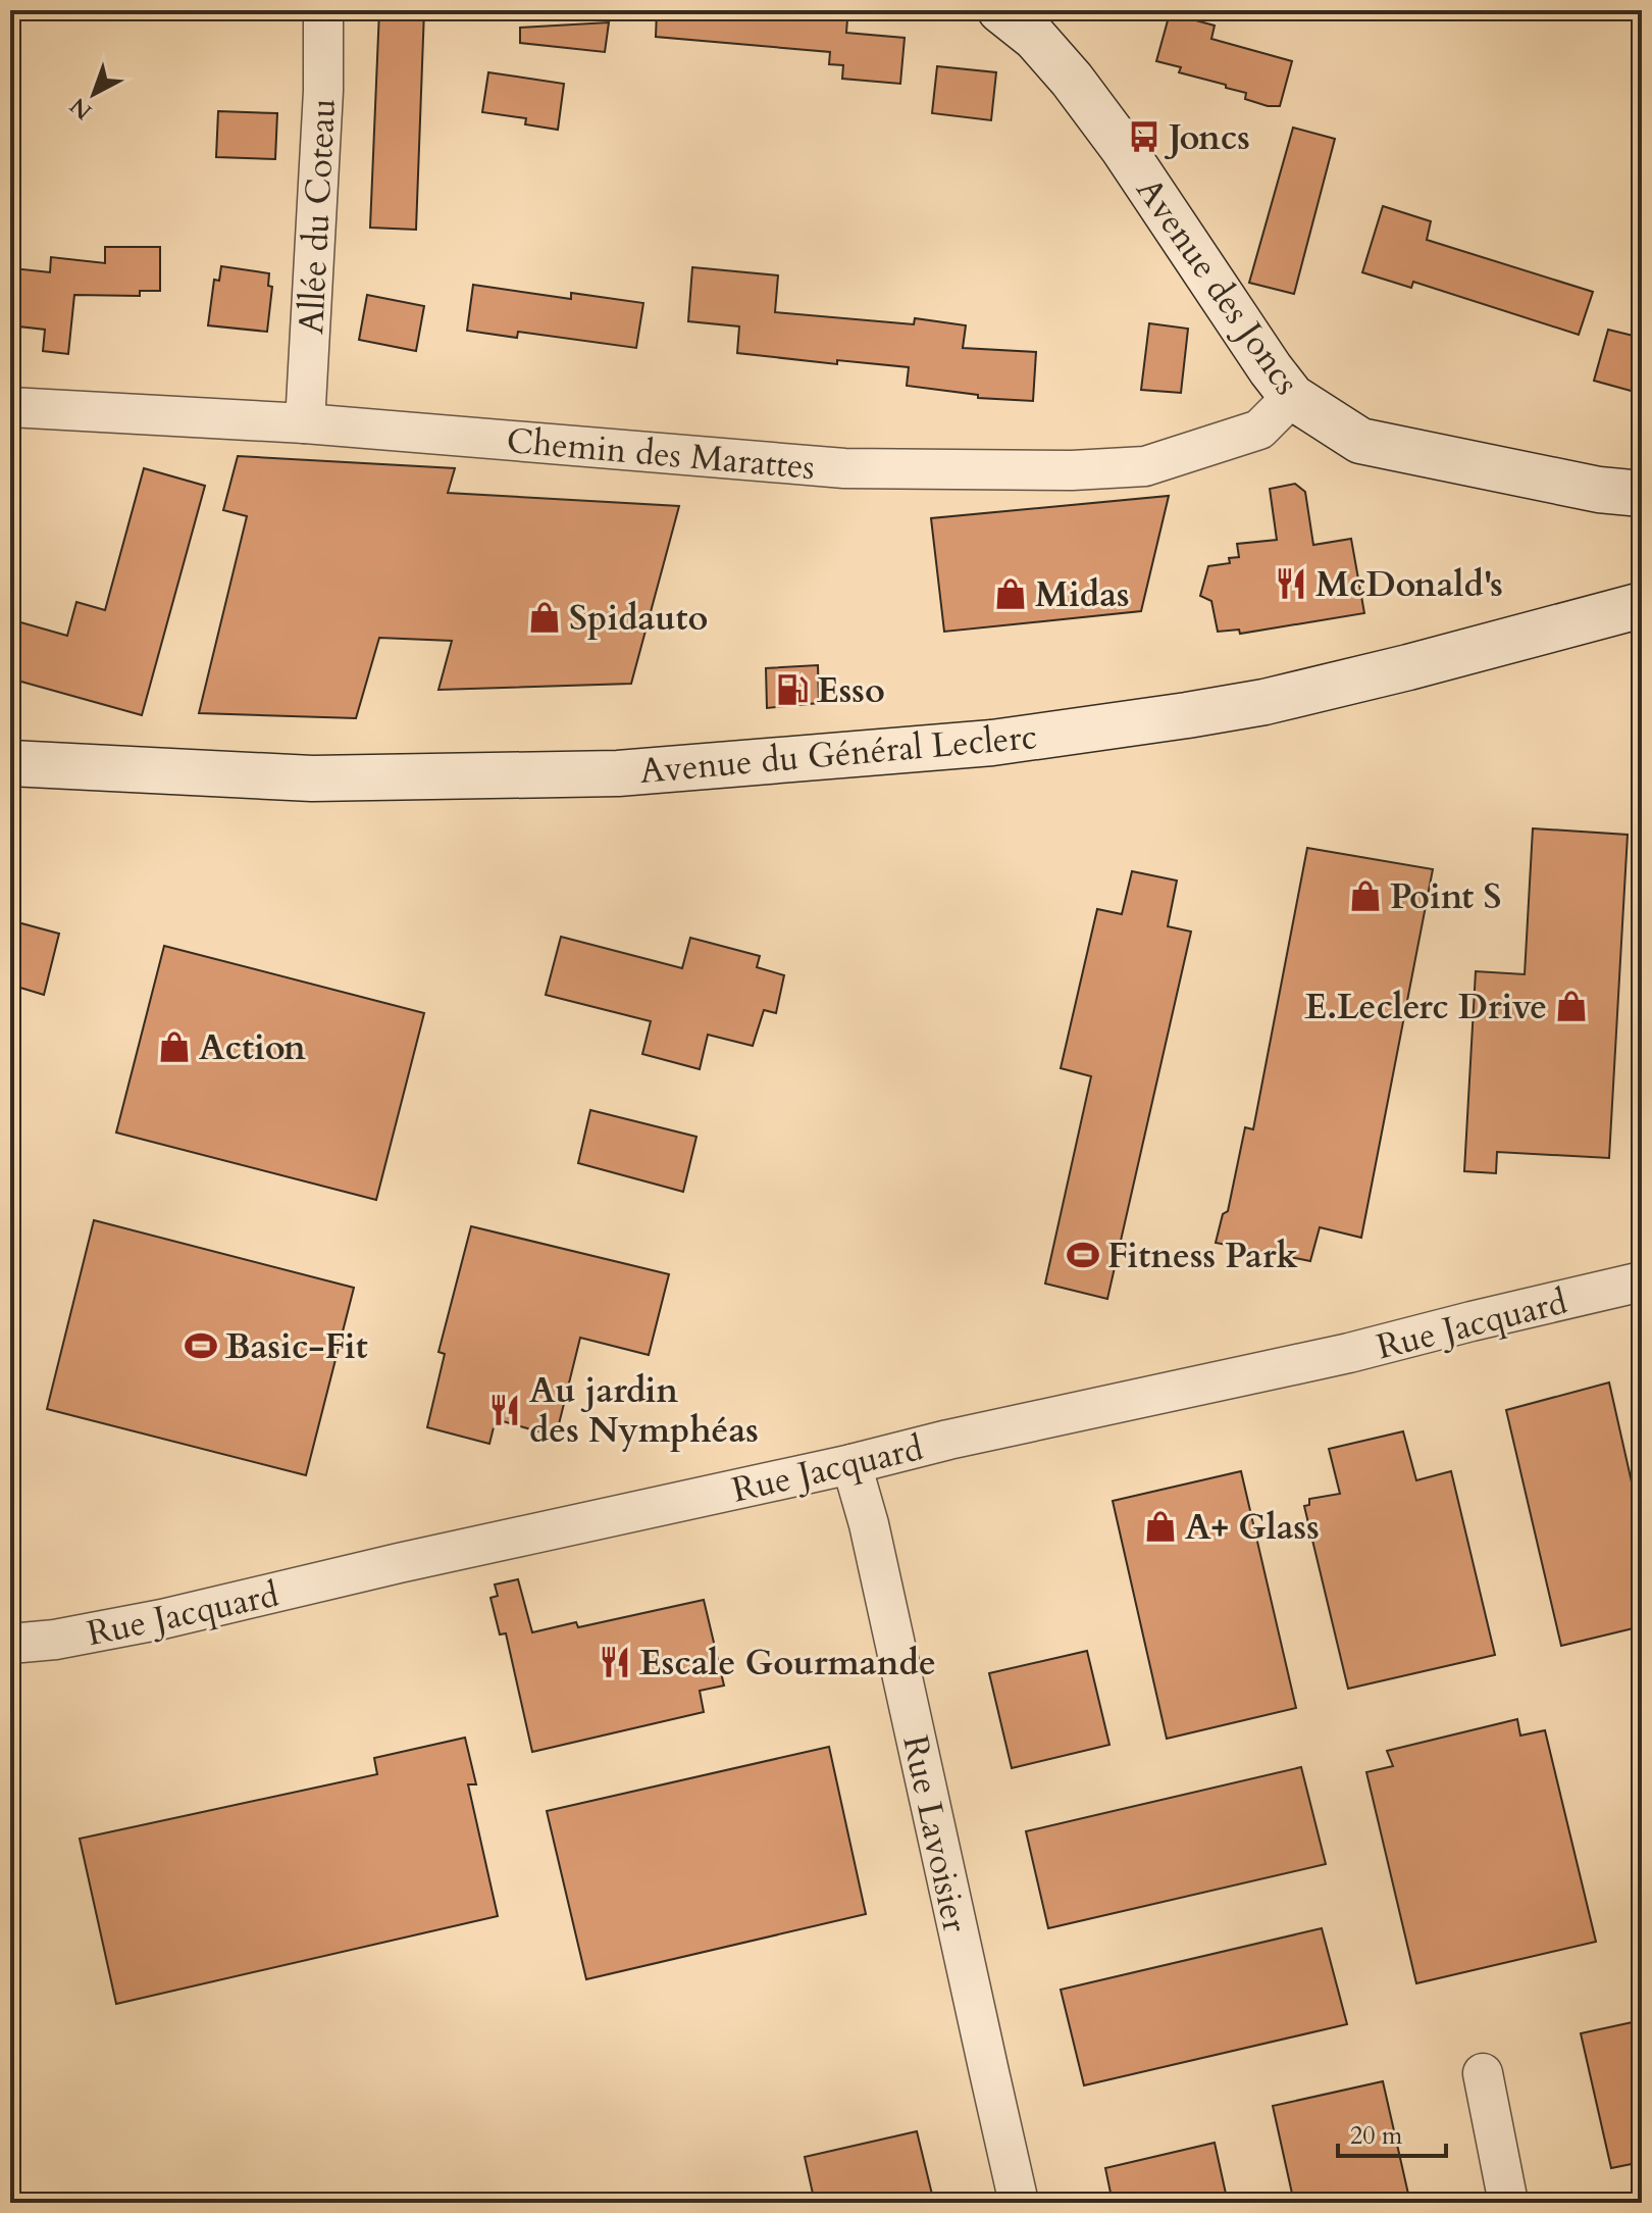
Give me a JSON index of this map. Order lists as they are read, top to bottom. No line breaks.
{"streets":{"main road":["Avenue des Joncs","Avenue du Général Leclerc"],"street":["Allée du Coteau","Chemin des Marattes","Rue Jacquard","Rue Lavoisier"]},"crossings":[["Allée du Coteau","Chemin des Marattes"],["Avenue des Joncs","Chemin des Marattes"],["Rue Jacquard","Rue Lavoisier"]],"places":{"bus stop":["Joncs"],"restaurant":["McDonald's","Au jardin des Nymphéas","Escale Gourmande"],"shop":["Midas","Spidauto","Point S","E.Leclerc Drive","Action","A+ Glass"],"fuel station":["Esso"],"sports":["Fitness Park","Basic-Fit"]},"scale_bar":"20 m","north":"bottom left"}
